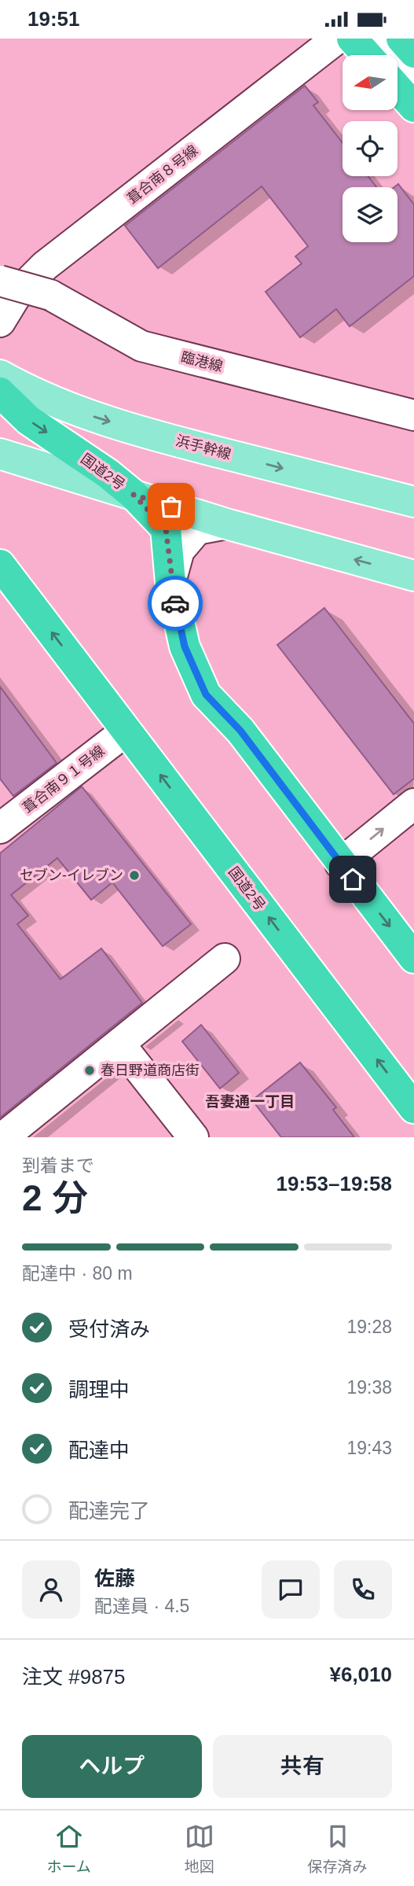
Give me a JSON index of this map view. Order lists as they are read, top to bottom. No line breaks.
{"streets":{"highway":["国道2号"],"main road":["浜手幹線"],"street":["葺合南８号線","臨港線","葺合南９１号線"]},"crossings":[["国道2号","葺合南９１号線"]],"districts":["吾妻通一丁目"],"places":["セブン-イレブン","春日野道商店街"],"north":"left","page":{"status":"19:51","heading":["2 分","到着まで","19:53–19:58"],"panel":["佐藤","配達員 · 4.5","注文 #9875","¥6,010"],"bar":"配達中 · 80 m","list":[["受付済み","19:28"],["調理中","19:38"],["配達中","19:43"],"配達完了"],"buttons":["ヘルプ","共有"],"tabs":["ホーム","地図","保存済み"]}}
